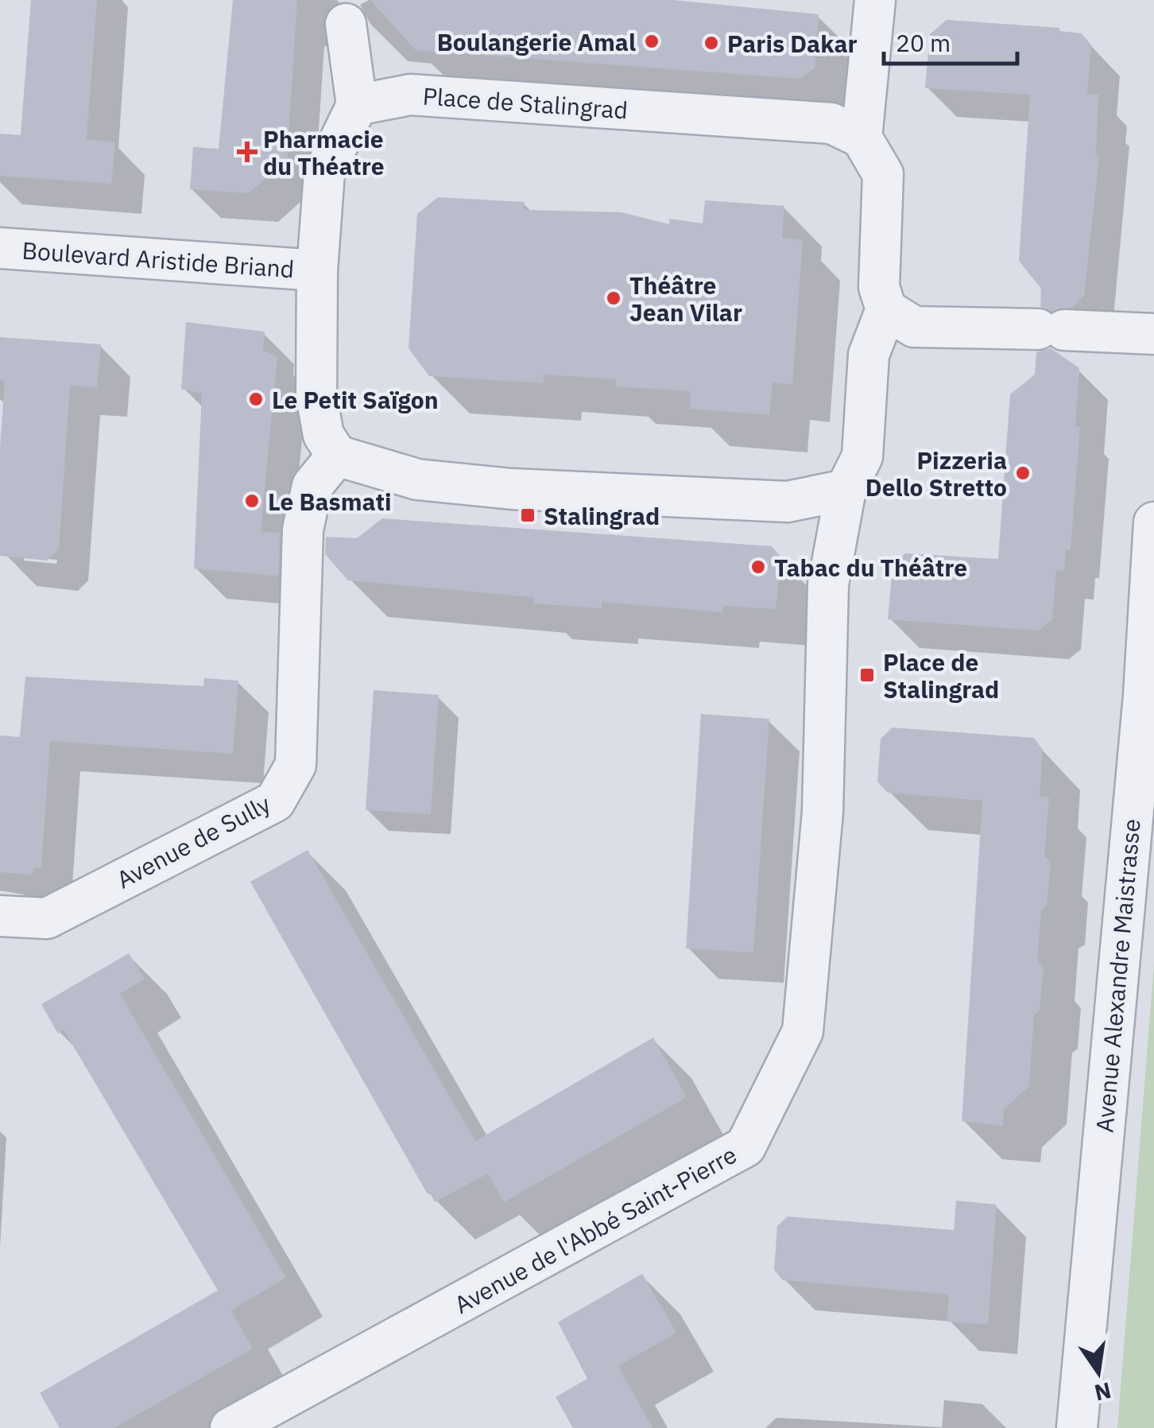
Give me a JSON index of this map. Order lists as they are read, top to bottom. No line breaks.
{"streets":{"street":["Place de Stalingrad","Boulevard Aristide Briand","Avenue de Sully","Avenue Alexandre Maistrasse","Avenue de l'Abbé Saint-Pierre"]},"places":{"other":["Boulangerie Amal","Paris Dakar","Théâtre Jean Vilar","Le Petit Saïgon","Pizzeria Dello Stretto","Le Basmati","Tabac du Théâtre"],"health":["Pharmacie du Théatre"],"transit":["Stalingrad","Place de Stalingrad"]},"scale_bar":"20 m","north":"bottom"}
